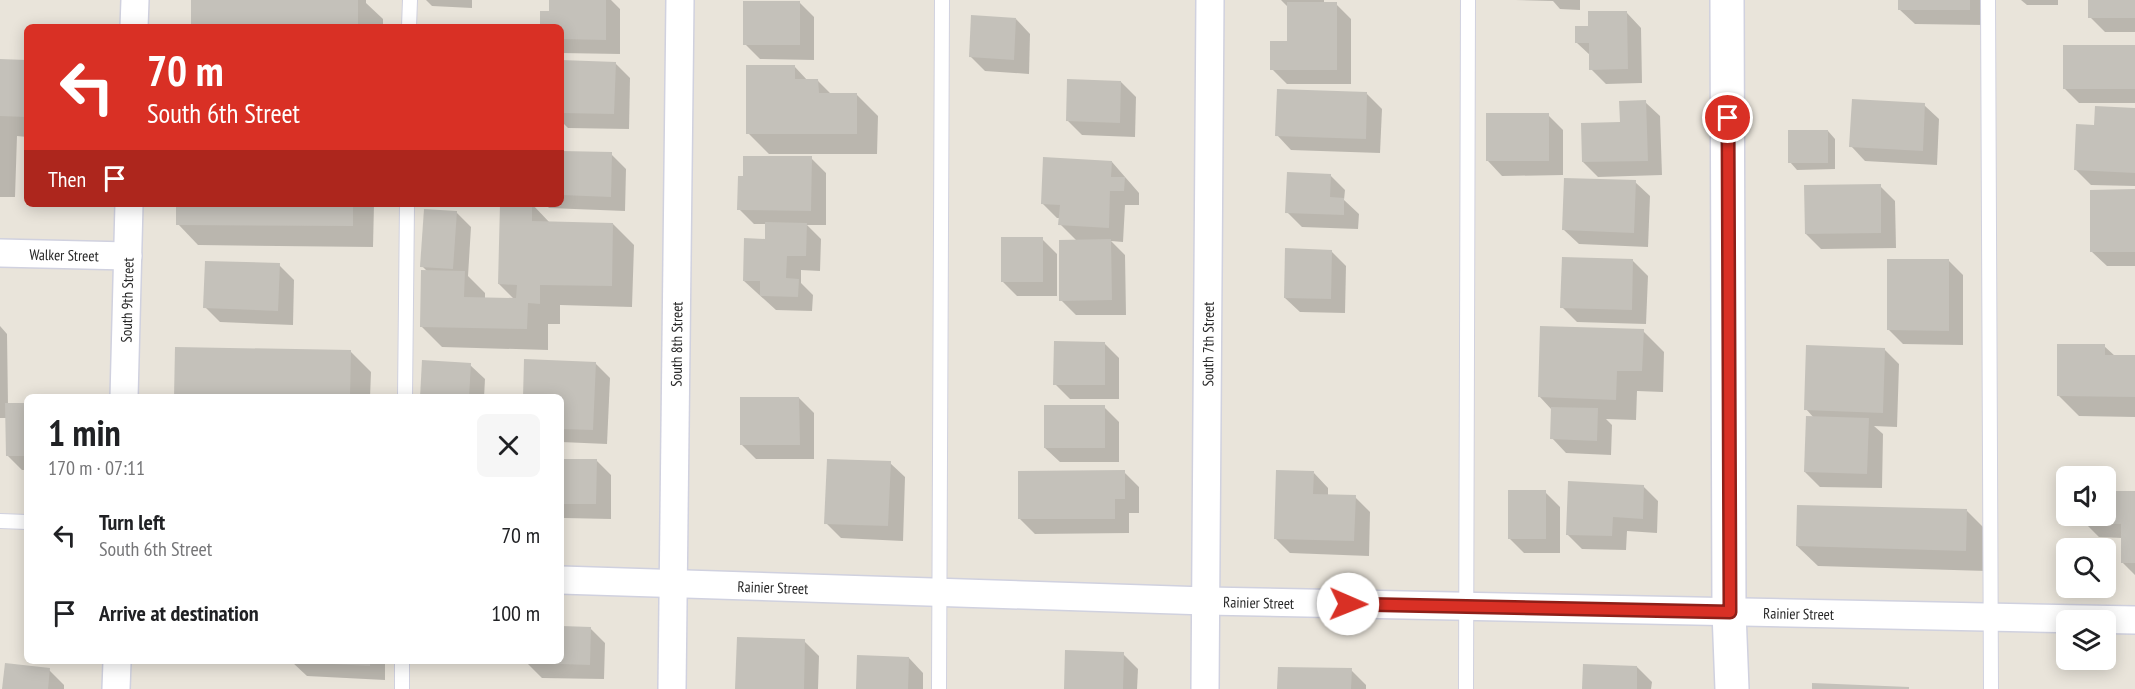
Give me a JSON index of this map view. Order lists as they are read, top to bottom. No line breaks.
{"streets":{"street":["Walker Street","South 9th Street","South 7th Street","South 8th Street","Rainier Street"]},"crossings":[["Walker Street","South 9th Street"],["South 7th Street","Rainier Street"],["South 8th Street","Rainier Street"]],"page":{"turn":["70 m","South 6th Street"],"then":"Then","heading":["1 min","170 m · 07:11"],"list":[{"name":"Turn left","note":"South 6th Street","value":"70 m"},{"name":"Arrive at destination","value":"100 m"}]}}
